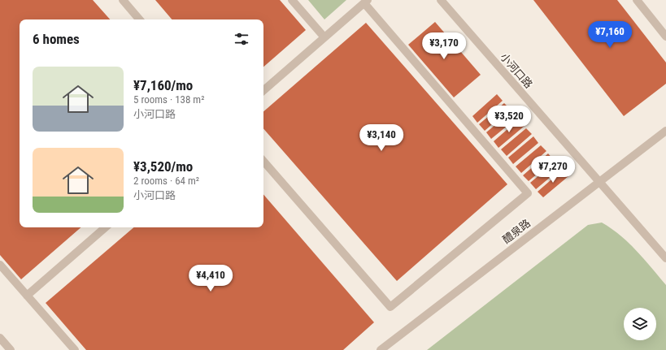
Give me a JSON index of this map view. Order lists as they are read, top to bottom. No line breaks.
{"streets":{"street":["小河口路","醴泉路"]},"crossings":[["小河口路","醴泉路"]],"page":{"heading":"6 homes","price":["¥7,160","¥3,170","¥3,520","¥3,140","¥7,270","¥4,410"],"list":[{"name":"¥7,160/mo","note":"5 rooms · 138 m² · 小河口路"},{"name":"¥3,520/mo","note":"2 rooms · 64 m² · 小河口路"}]}}
